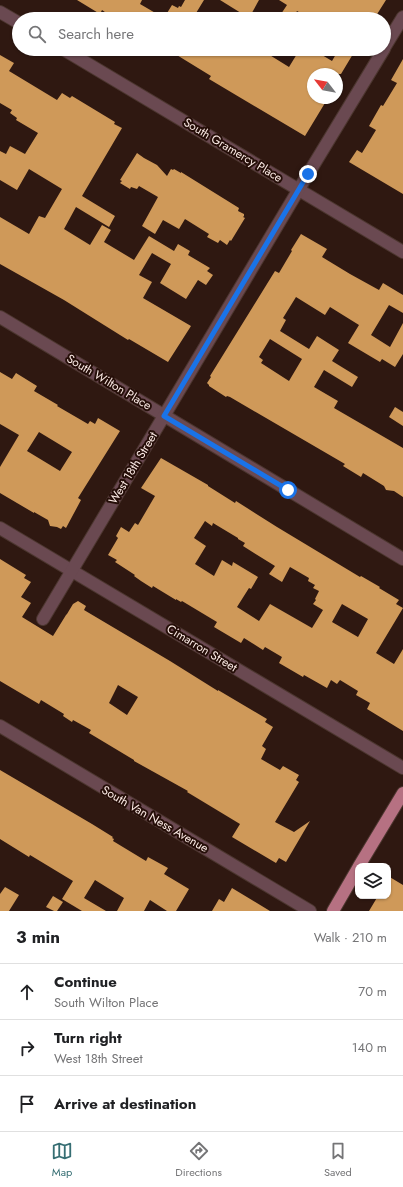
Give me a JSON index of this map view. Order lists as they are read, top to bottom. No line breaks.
{"streets":{"street":["South Gramercy Place","South Wilton Place","West 18th Street","Cimarron Street","South Van Ness Avenue"]},"crossings":[["South Gramercy Place","West 18th Street"],["South Wilton Place","West 18th Street"],["West 18th Street","Cimarron Street"]],"north":"top left","page":{"search":"Search here","heading":["3 min","Walk · 210 m"],"list":[["Continue","South Wilton Place","70 m"],["Turn right","West 18th Street","140 m"],"Arrive at destination"],"nav":["Map","Directions","Saved"]}}
